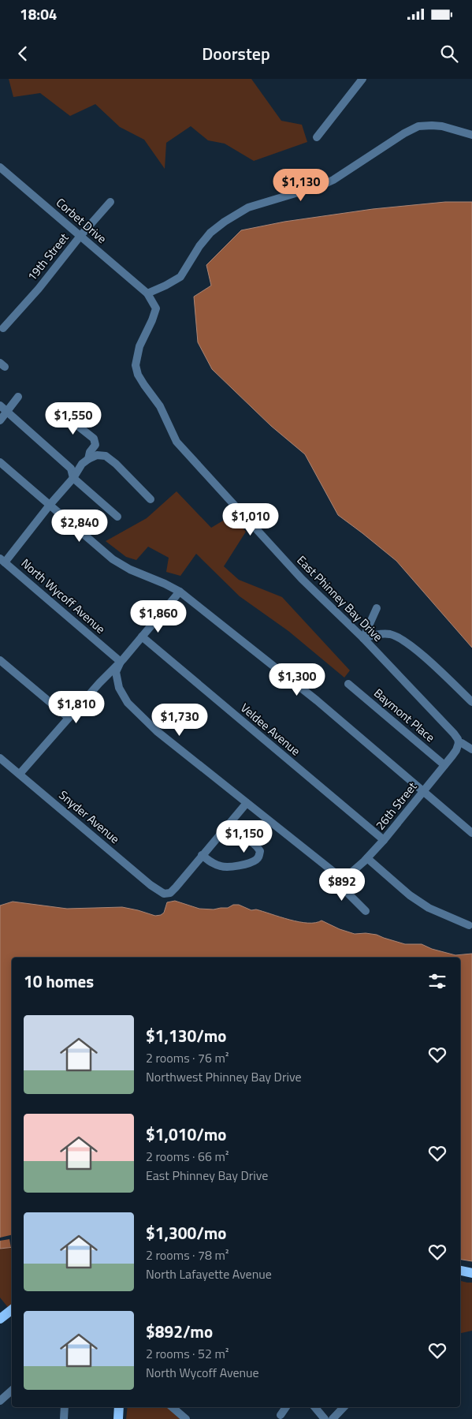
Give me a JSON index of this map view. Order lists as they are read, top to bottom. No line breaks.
{"streets":{"street":["Corbet Drive","19th Street","North Wycoff Avenue","East Phinney Bay Drive","Baymont Place","Veldee Avenue","26th Street","Snyder Avenue"]},"crossings":[["Corbet Drive","19th Street"],["Corbet Drive","East Phinney Bay Drive"],["East Phinney Bay Drive","26th Street"],["Baymont Place","26th Street"],["Veldee Avenue","26th Street"]],"page":{"status":"18:04","header":"Doorstep","price":["$1,130","$1,550","$1,010","$2,840","$1,860","$1,300","$1,810","$1,730","$1,150","$892"],"heading":"10 homes","list":[{"name":"$1,130/mo","note":"2 rooms · 76 m² · Northwest Phinney Bay Drive"},{"name":"$1,010/mo","note":"2 rooms · 66 m² · East Phinney Bay Drive"},{"name":"$1,300/mo","note":"2 rooms · 78 m² · North Lafayette Avenue"},{"name":"$892/mo","note":"2 rooms · 52 m² · North Wycoff Avenue"}]}}
